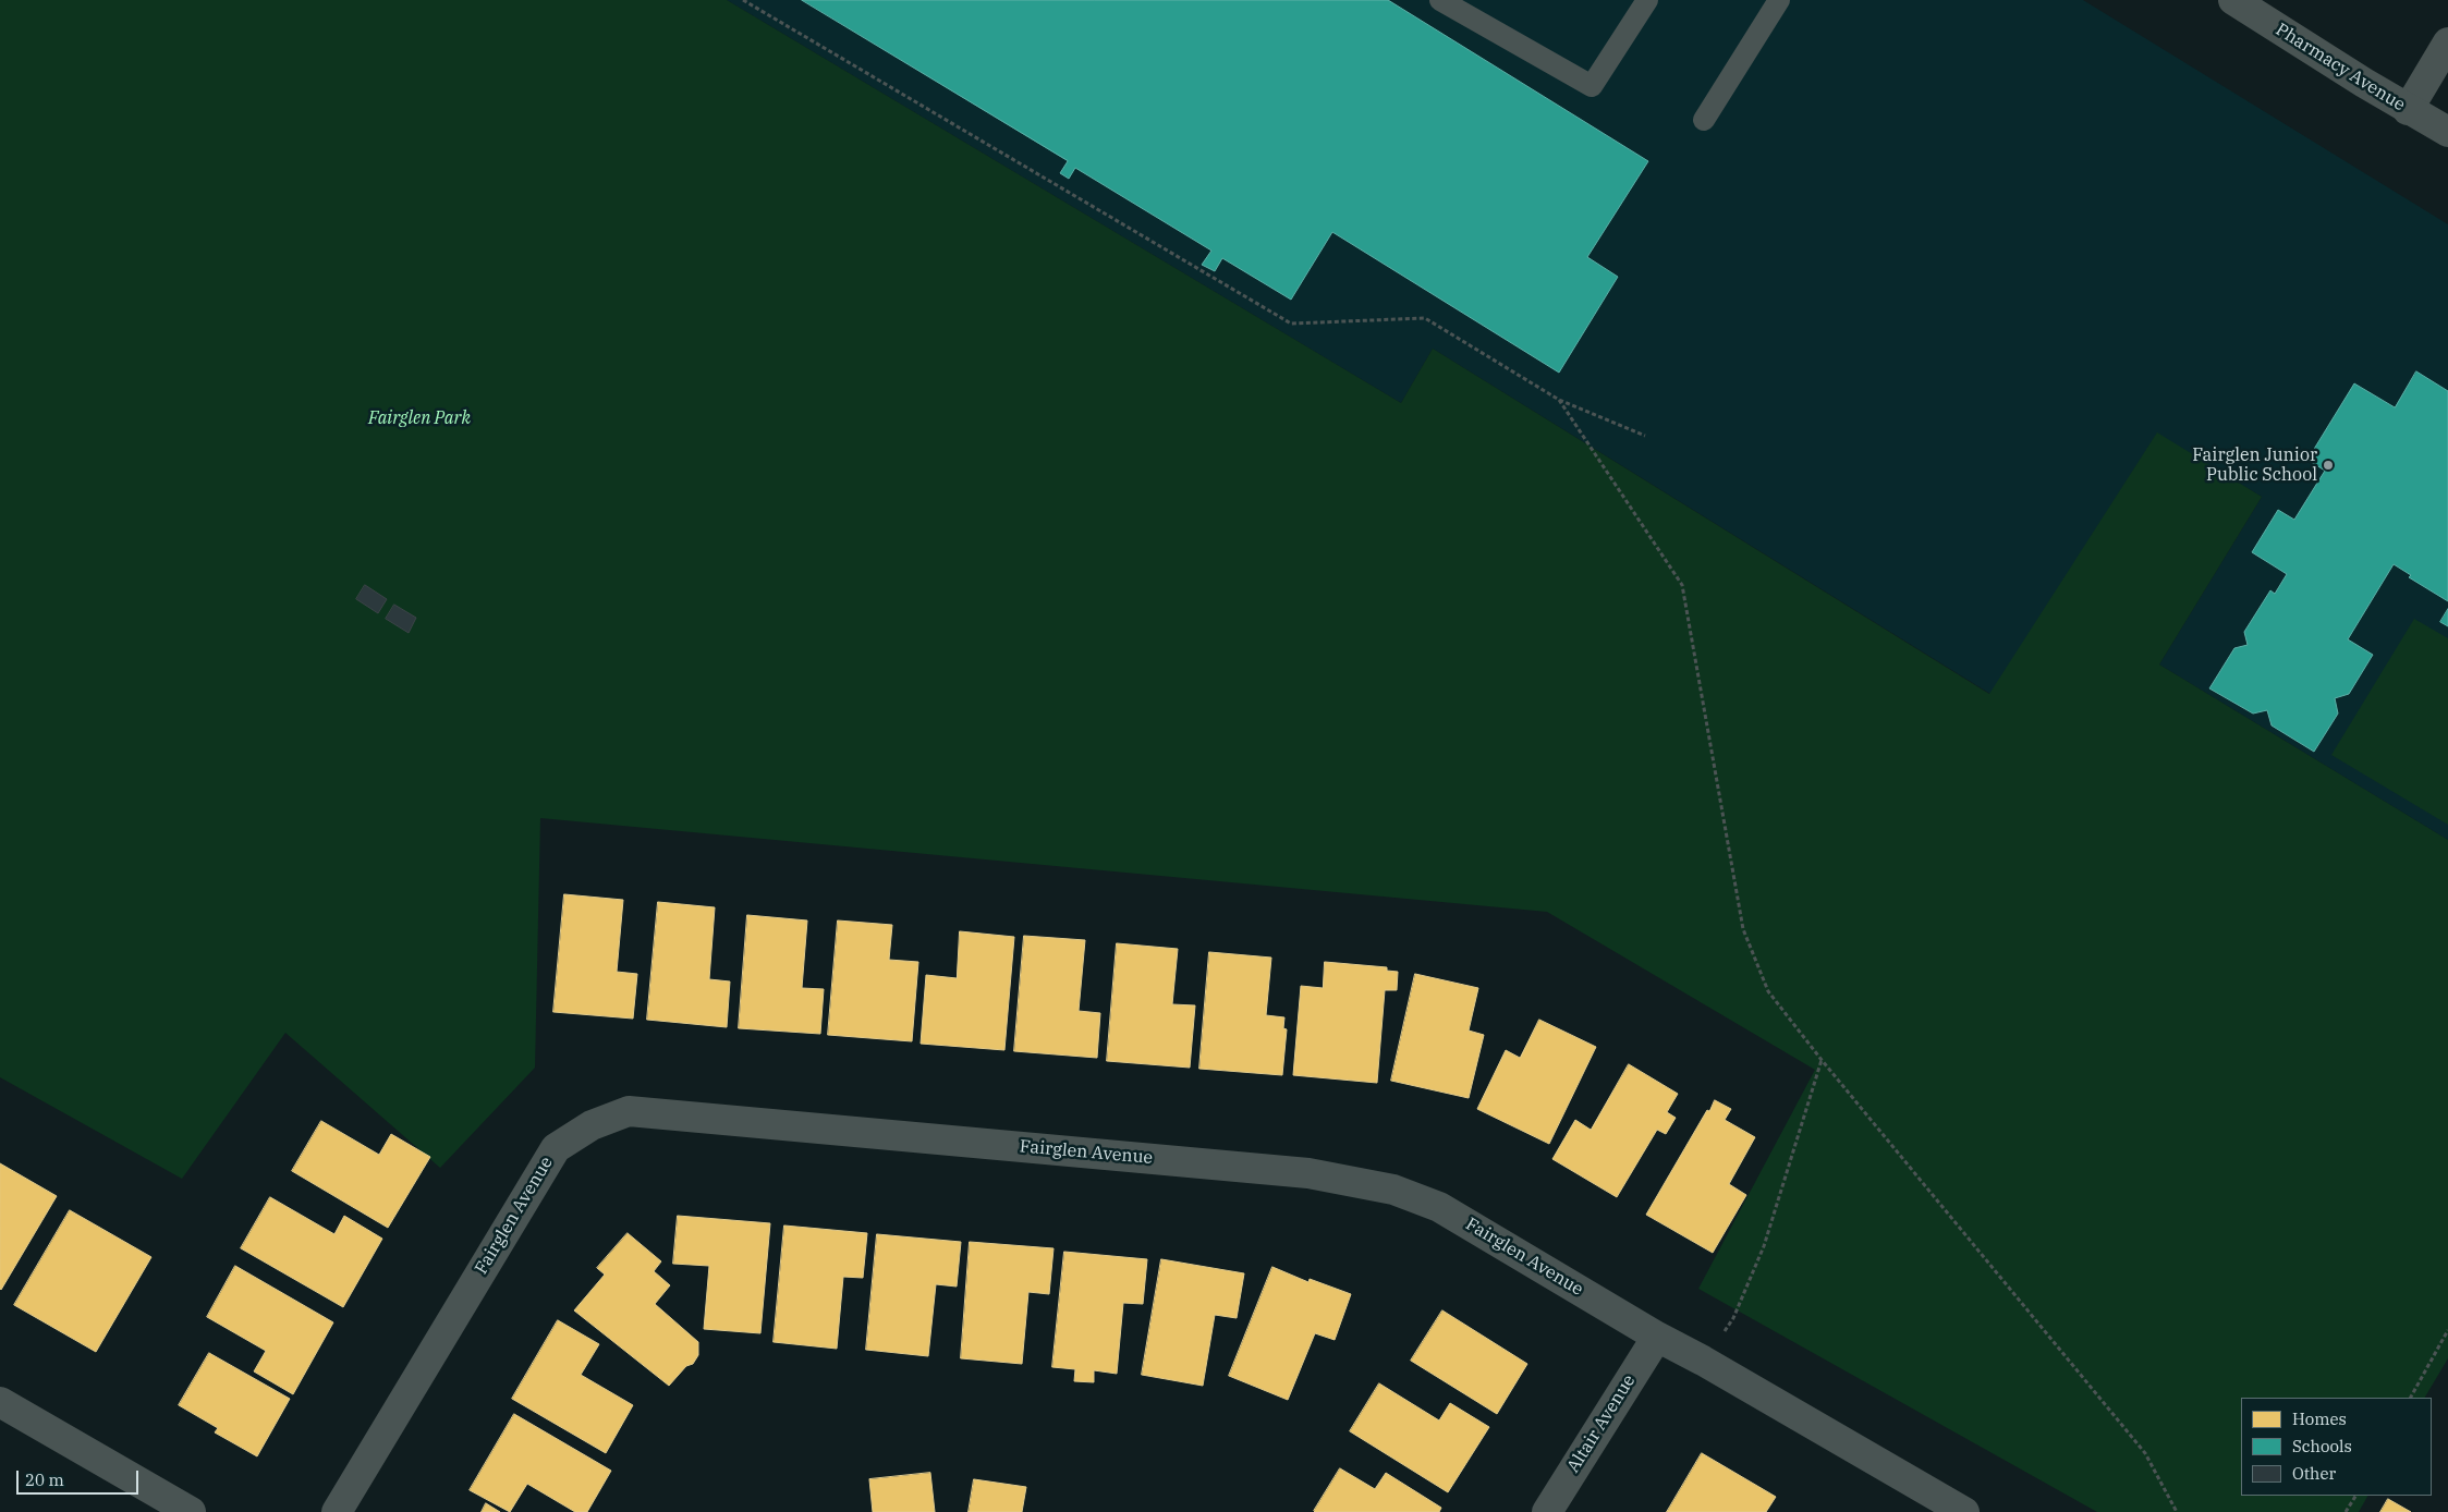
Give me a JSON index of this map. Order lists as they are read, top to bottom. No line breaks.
{"streets":{"street":["Pharmacy Avenue","Fairglen Avenue","Altair Avenue"]},"crossings":[["Fairglen Avenue","Altair Avenue"]],"parks":["Fairglen Park"],"places":["Fairglen Junior Public School"],"legend":["Homes","Schools","Other"],"scale_bar":"20 m"}
